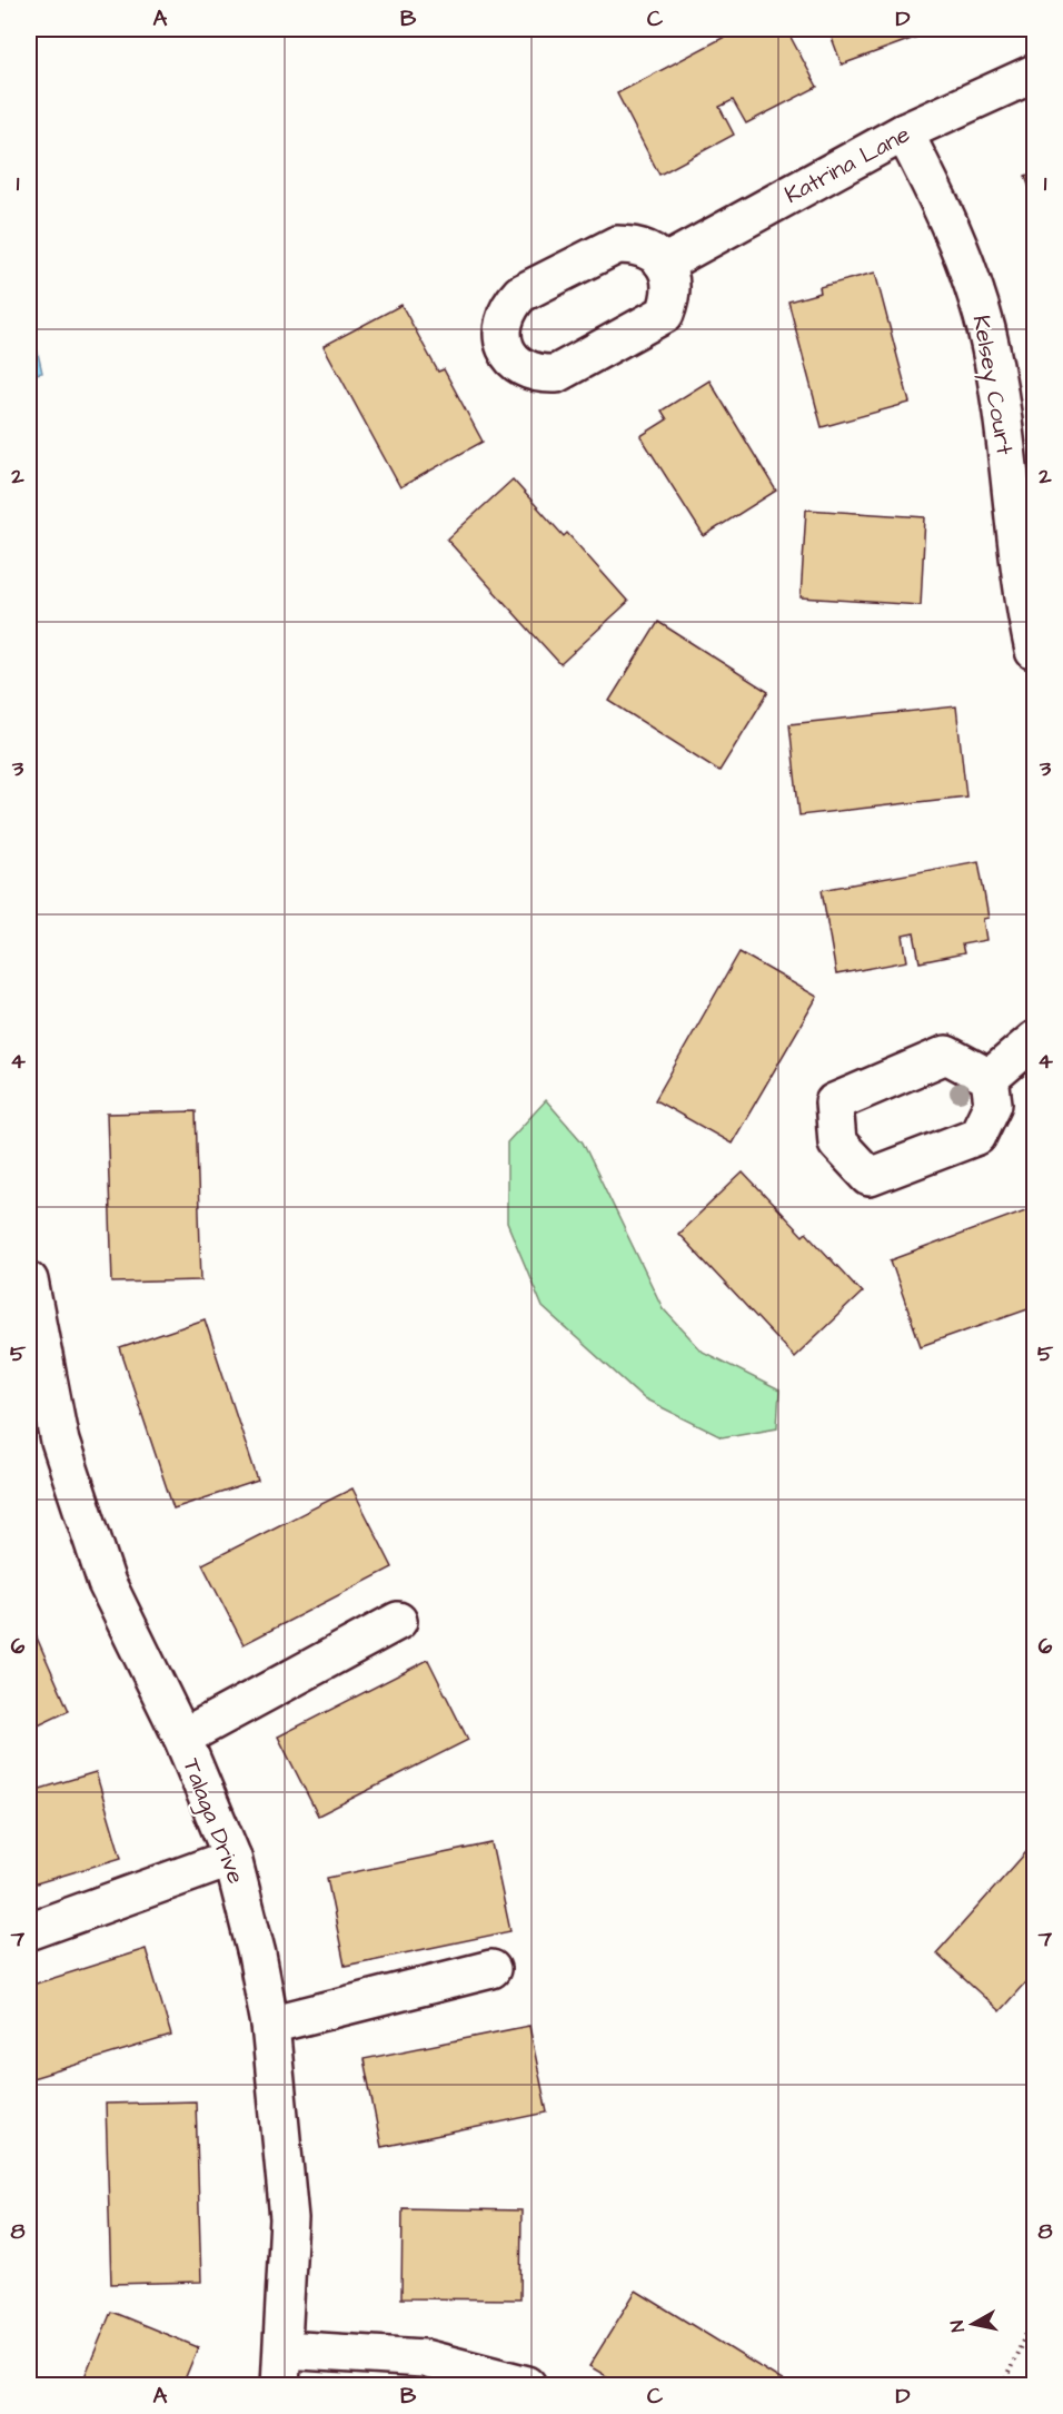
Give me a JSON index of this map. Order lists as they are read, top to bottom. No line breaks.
{"streets":{"street":["Katrina Lane","Kelsey Court","Talaga Drive"]},"crossings":[["Katrina Lane","Kelsey Court"]],"north":"left","grid":{"columns":["A","B","C","D"],"rows":["1","2","3","4","5","6","7","8"]}}
